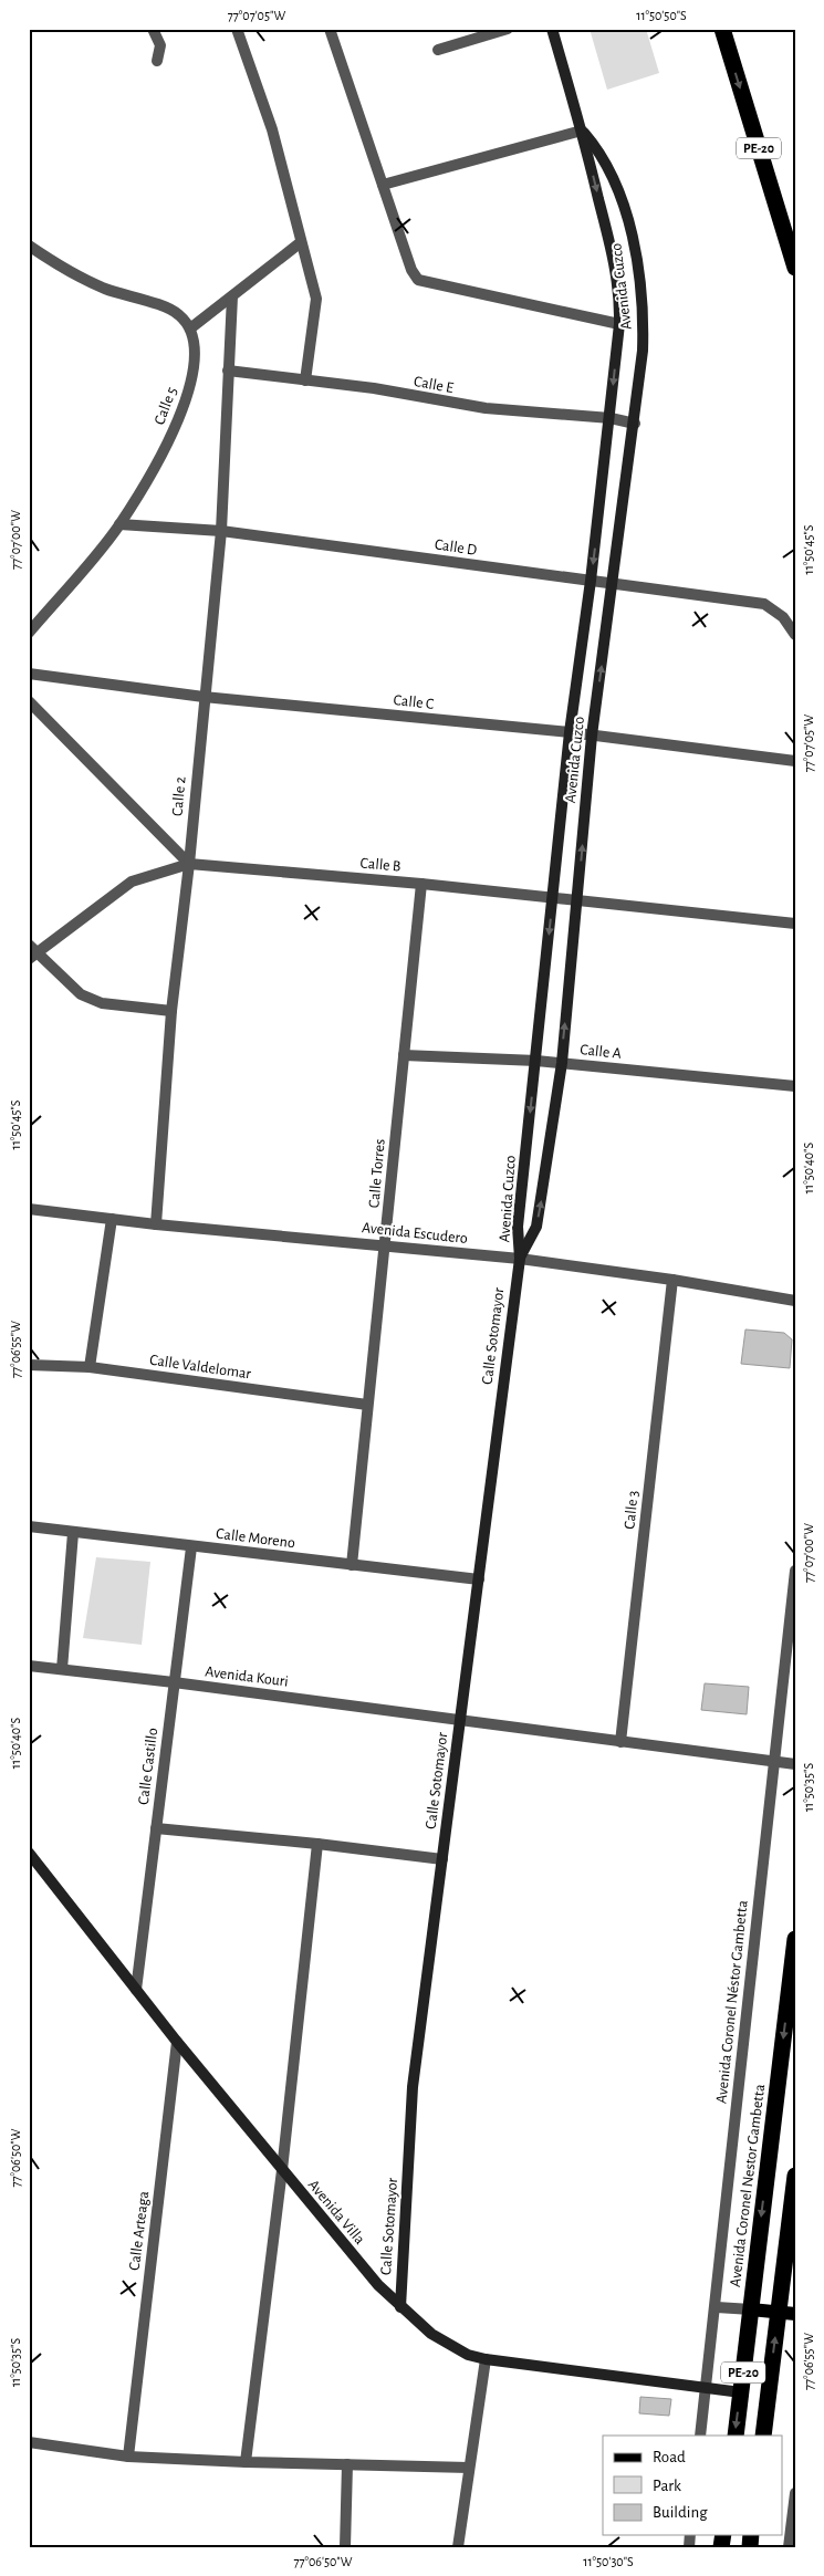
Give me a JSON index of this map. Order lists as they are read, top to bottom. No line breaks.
{"streets":{"highway":["PE-20","Avenida Coronel Nestor Gambetta"],"street":["Avenida Cuzco","Calle E","Calle 5","Calle D","Calle C","Calle 2","Calle B","Calle A","Calle Torres","Avenida Escudero","Calle Sotomayor","Calle Valdelomar","Calle 3","Calle Moreno","Avenida Kouri","Calle Castillo","Avenida Coronel Néstor Gambetta","Avenida Villa","Calle Arteaga"]},"crossings":[["Avenida Cuzco","Calle E"],["Avenida Cuzco","Calle D"],["Avenida Cuzco","Calle C"],["Avenida Cuzco","Calle B"],["Avenida Cuzco","Calle A"],["Avenida Cuzco","Avenida Escudero"],["Avenida Cuzco","Calle Sotomayor"],["Calle E","Calle 2"],["Calle 5","Calle D"],["Calle D","Calle 2"],["Calle C","Calle 2"],["Calle 2","Calle B"],["Calle 2","Avenida Escudero"],["Calle B","Calle Torres"],["Calle A","Calle Torres"],["Calle Torres","Avenida Escudero"],["Calle Torres","Calle Valdelomar"],["Calle Torres","Calle Moreno"],["Avenida Escudero","Calle Sotomayor"],["Avenida Escudero","Calle 3"],["Calle Sotomayor","Calle Moreno"],["Calle Sotomayor","Avenida Kouri"],["Calle Sotomayor","Avenida Villa"],["Calle 3","Avenida Kouri"],["Calle Moreno","Calle Castillo"],["Avenida Kouri","Calle Castillo"],["Avenida Kouri","Avenida Coronel Néstor Gambetta"],["Calle Castillo","Avenida Villa"],["Avenida Coronel Néstor Gambetta","Avenida Villa"],["Avenida Coronel Nestor Gambetta","Avenida Villa"],["Avenida Villa","Calle Arteaga"]],"legend":["Road","Park","Building"],"coordinates":["77°07'05\"W","11°50'50\"S","77°07'00\"W","11°50'45\"S","11°50'40\"S","77°06'55\"W","11°50'35\"S","77°06'50\"W","11°50'30\"S"]}
